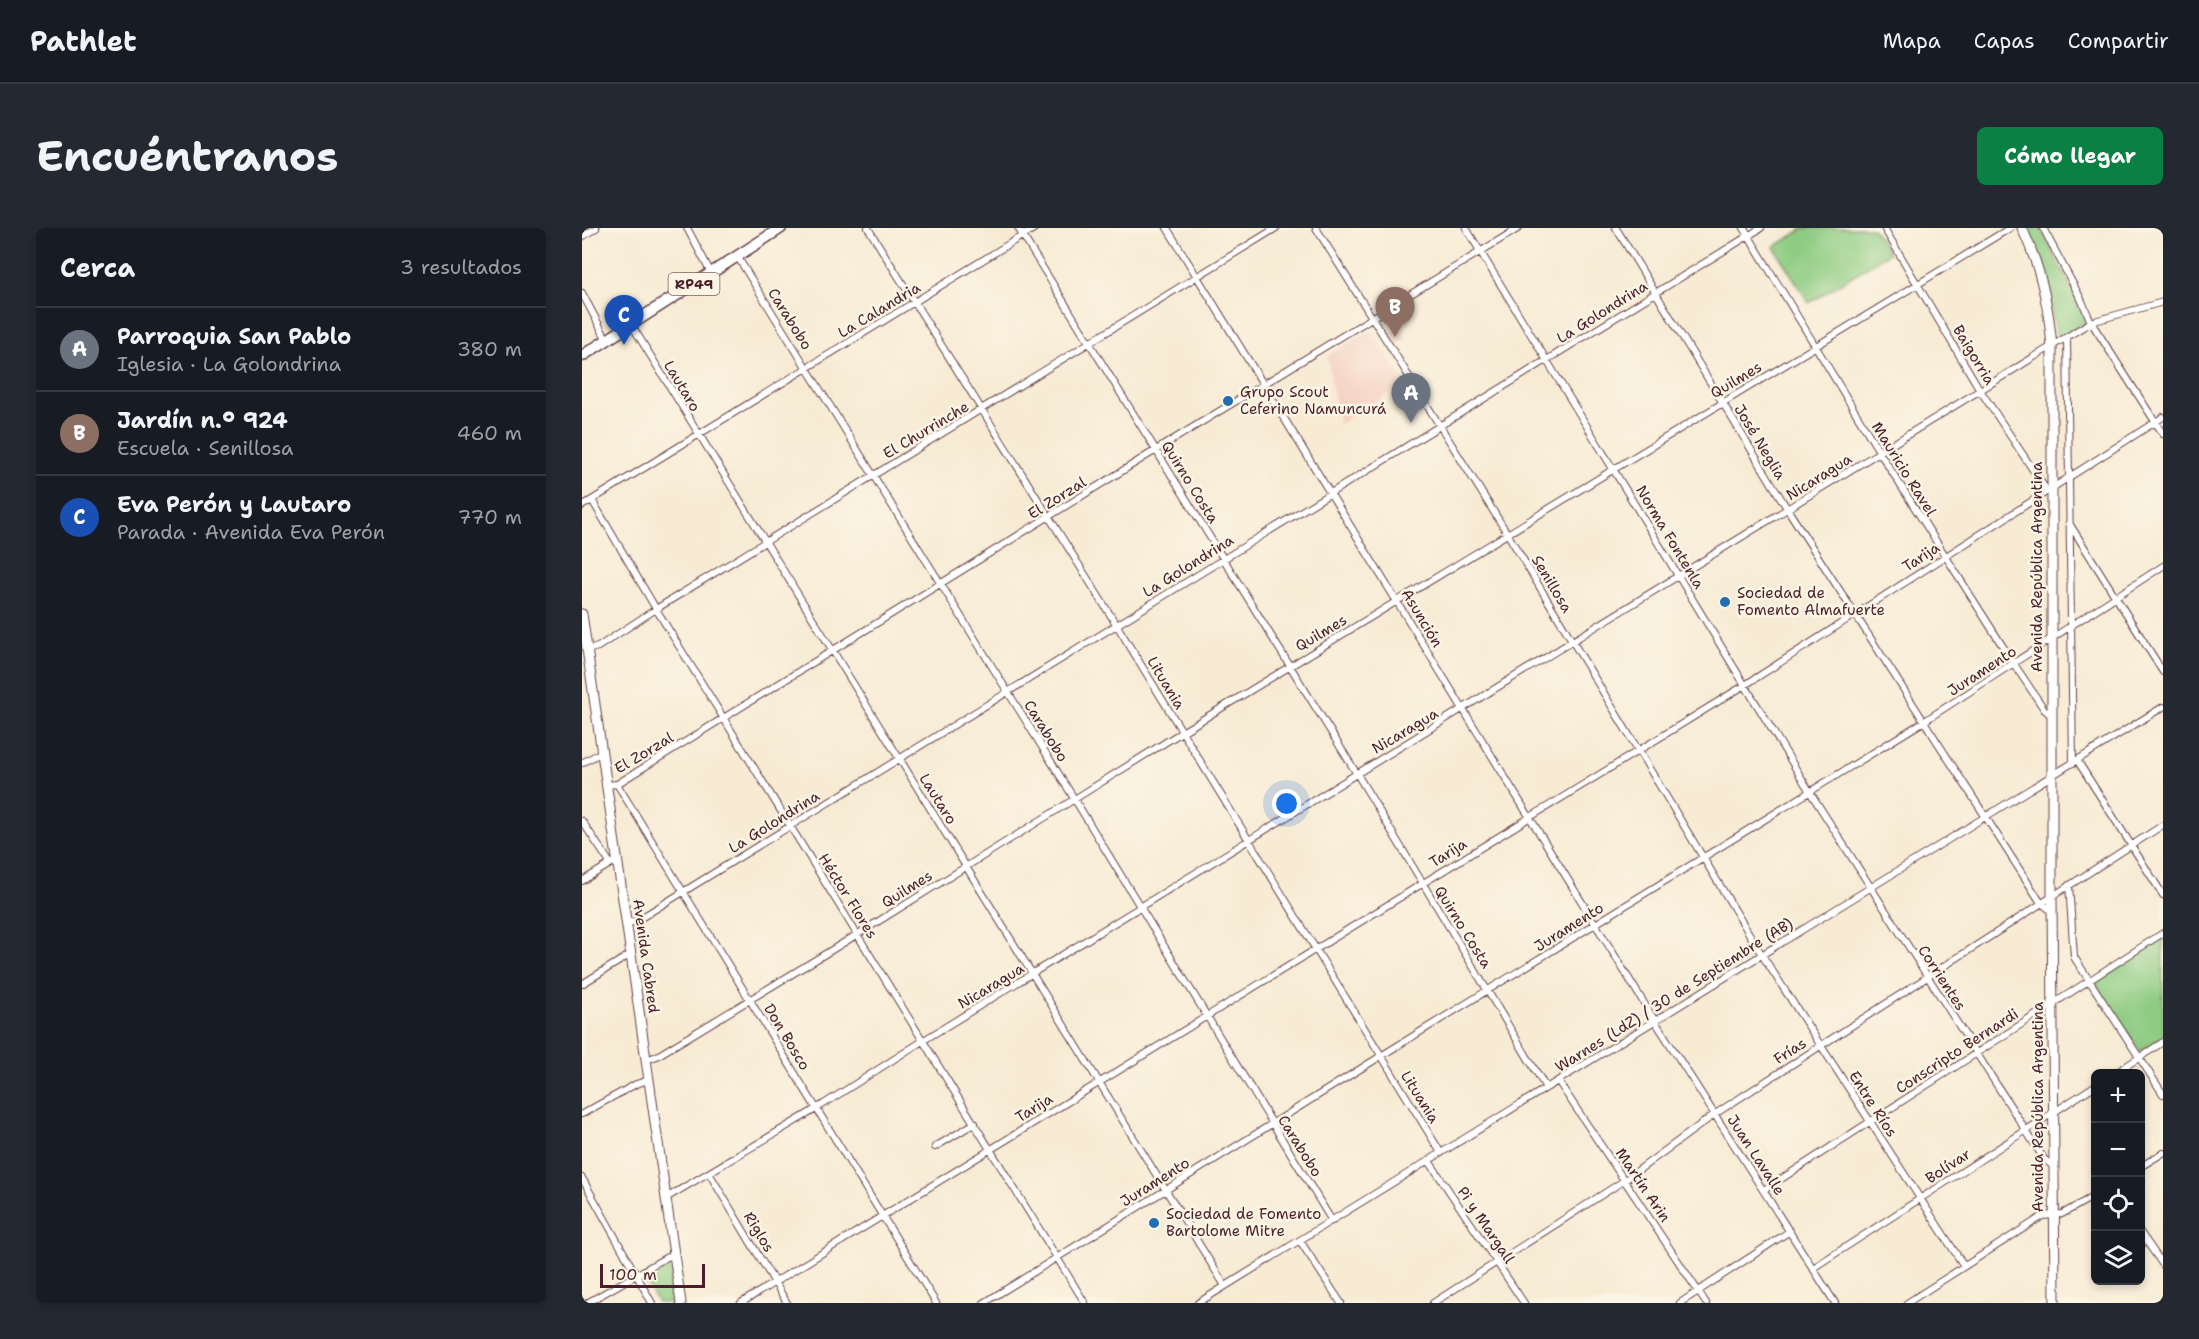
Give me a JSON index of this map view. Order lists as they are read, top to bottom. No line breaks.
{"streets":{"main road":["RP49","Avenida República Argentina","Avenida Cabred"],"street":["La Calandria","La Golondrina","Carabobo","Baigorria","Quilmes","Lautaro","El Churrinche","José Neglia","Mauricio Ravel","Nicaragua","Quirno Costa","El Zorzal","Norma Fontenla","Tarija","Senillosa","Asunción","Juramento","Lituania","Héctor Flores","Corrientes","Warnes (LdZ) / 30 de Septiembre (AB)","Don Bosco","Frías","Conscripto Bernardi","Entre Ríos","Juan Lavalle","Bolívar","Martín Arin","Pi y Margall","Riglos"]},"crossings":[["RP49","Carabobo"],["RP49","Lautaro"],["La Calandria","Carabobo"],["La Calandria","Lautaro"],["La Calandria","Quirno Costa"],["La Calandria","Lituania"],["La Calandria","Héctor Flores"],["La Golondrina","Carabobo"],["La Golondrina","Lautaro"],["La Golondrina","José Neglia"],["La Golondrina","Mauricio Ravel"],["La Golondrina","Quirno Costa"],["La Golondrina","Norma Fontenla"],["La Golondrina","Senillosa"],["La Golondrina","Asunción"],["La Golondrina","Lituania"],["La Golondrina","Héctor Flores"],["La Golondrina","Avenida Cabred"],["La Golondrina","Don Bosco"],["Carabobo","Quilmes"],["Carabobo","El Churrinche"],["Carabobo","Nicaragua"],["Carabobo","El Zorzal"],["Carabobo","Tarija"],["Carabobo","Juramento"],["Carabobo","Warnes (LdZ) / 30 de Septiembre (AB)"],["Baigorria","Quilmes"],["Baigorria","Nicaragua"],["Baigorria","Tarija"],["Baigorria","Avenida República Argentina"],["Quilmes","Lautaro"],["Quilmes","José Neglia"],["Quilmes","Mauricio Ravel"],["Quilmes","Quirno Costa"],["Quilmes","Norma Fontenla"],["Quilmes","Senillosa"],["Quilmes","Asunción"],["Quilmes","Lituania"],["Quilmes","Héctor Flores"],["Quilmes","Avenida Cabred"],["Quilmes","Don Bosco"],["Lautaro","El Churrinche"],["Lautaro","Nicaragua"],["Lautaro","El Zorzal"],["Lautaro","Tarija"],["Lautaro","Juramento"],["Lautaro","Warnes (LdZ) / 30 de Septiembre (AB)"],["El Churrinche","Quirno Costa"],["El Churrinche","Asunción"],["El Churrinche","Lituania"],["El Churrinche","Héctor Flores"],["El Churrinche","Avenida Cabred"],["José Neglia","Nicaragua"],["José Neglia","Tarija"],["José Neglia","Juramento"],["José Neglia","Warnes (LdZ) / 30 de Septiembre (AB)"],["José Neglia","Frías"],["Mauricio Ravel","Nicaragua"],["Mauricio Ravel","Tarija"],["Mauricio Ravel","Avenida República Argentina"],["Mauricio Ravel","Juramento"],["Nicaragua","Quirno Costa"],["Nicaragua","Norma Fontenla"],["Nicaragua","Avenida República Argentina"],["Nicaragua","Senillosa"],["Nicaragua","Asunción"],["Nicaragua","Lituania"],["Nicaragua","Héctor Flores"],["Nicaragua","Avenida Cabred"],["Nicaragua","Don Bosco"],["Nicaragua","Riglos"],["Quirno Costa","El Zorzal"],["Quirno Costa","Tarija"],["Quirno Costa","Juramento"],["Quirno Costa","Warnes (LdZ) / 30 de Septiembre (AB)"],["El Zorzal","Norma Fontenla"],["El Zorzal","Senillosa"],["El Zorzal","Asunción"],["El Zorzal","Lituania"],["El Zorzal","Héctor Flores"],["El Zorzal","Avenida Cabred"],["El Zorzal","Don Bosco"],["Norma Fontenla","Tarija"],["Norma Fontenla","Juramento"],["Norma Fontenla","Corrientes"],["Norma Fontenla","Warnes (LdZ) / 30 de Septiembre (AB)"],["Tarija","Avenida República Argentina"],["Tarija","Senillosa"],["Tarija","Asunción"],["Tarija","Lituania"],["Tarija","Héctor Flores"],["Tarija","Don Bosco"],["Tarija","Riglos"],["Avenida República Argentina","Juramento"],["Avenida República Argentina","Corrientes"],["Avenida República Argentina","Warnes (LdZ) / 30 de Septiembre (AB)"],["Avenida República Argentina","Frías"],["Avenida República Argentina","Conscripto Bernardi"],["Avenida República Argentina","Bolívar"],["Senillosa","Juramento"],["Senillosa","Warnes (LdZ) / 30 de Septiembre (AB)"],["Senillosa","Entre Ríos"],["Asunción","Juramento"],["Asunción","Warnes (LdZ) / 30 de Septiembre (AB)"],["Asunción","Juan Lavalle"],["Juramento","Lituania"],["Juramento","Héctor Flores"],["Lituania","Warnes (LdZ) / 30 de Septiembre (AB)"],["Avenida Cabred","Don Bosco"],["Corrientes","Warnes (LdZ) / 30 de Septiembre (AB)"],["Corrientes","Frías"],["Corrientes","Conscripto Bernardi"],["Corrientes","Bolívar"],["Warnes (LdZ) / 30 de Septiembre (AB)","Entre Ríos"],["Warnes (LdZ) / 30 de Septiembre (AB)","Juan Lavalle"],["Warnes (LdZ) / 30 de Septiembre (AB)","Martín Arin"],["Warnes (LdZ) / 30 de Septiembre (AB)","Pi y Margall"],["Frías","Entre Ríos"],["Frías","Juan Lavalle"],["Frías","Martín Arin"],["Frías","Pi y Margall"],["Conscripto Bernardi","Entre Ríos"],["Conscripto Bernardi","Juan Lavalle"],["Entre Ríos","Bolívar"],["Juan Lavalle","Bolívar"]],"places":["Grupo Scout Ceferino Namuncurá","Sociedad de Fomento Almafuerte","Sociedad de Fomento Bartolome Mitre"],"scale_bar":"100 m","page":{"header":"Pathlet","nav":["Mapa","Capas","Compartir"],"buttons":"Cómo llegar","title":"Encuéntranos","heading":["Cerca","3 resultados"],"pins":["B","C","A"],"list":[{"mark":"A","name":"Parroquia San Pablo","note":"Iglesia · La Golondrina","value":"380 m"},{"mark":"B","name":"Jardín n.° 924","note":"Escuela · Senillosa","value":"460 m"},{"mark":"C","name":"Eva Perón y Lautaro","note":"Parada · Avenida Eva Perón","value":"770 m"}],"map_buttons":["+","−"],"scale":"100 m"}}
